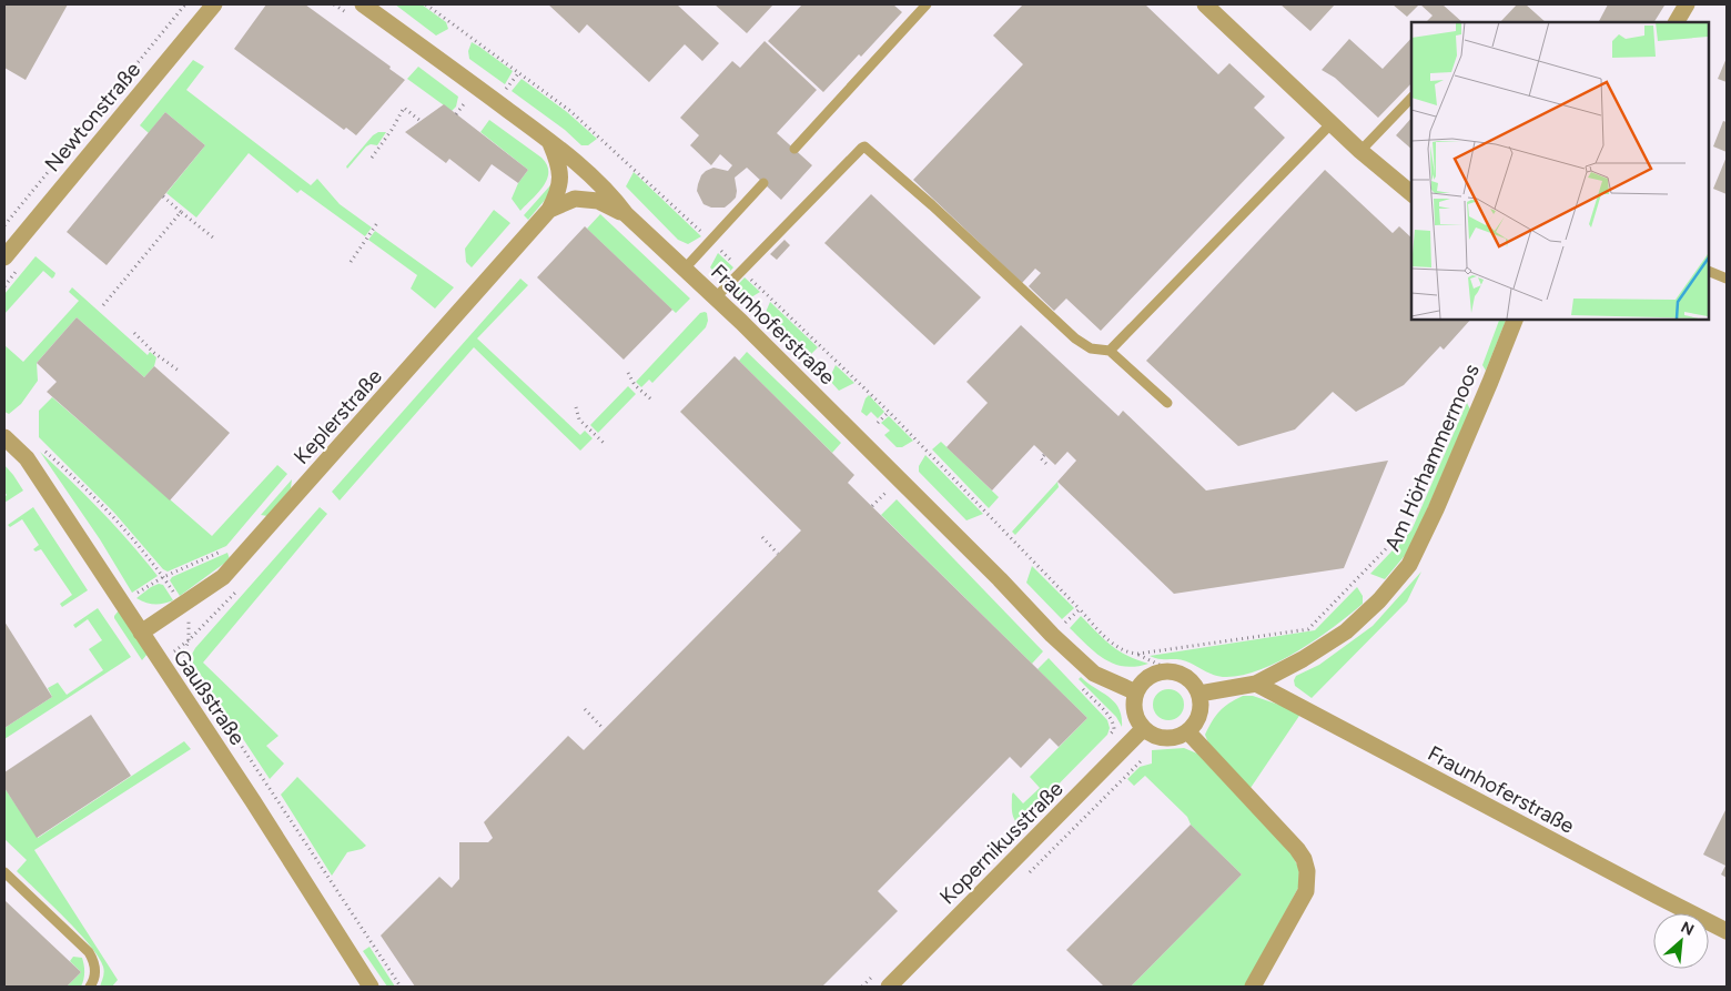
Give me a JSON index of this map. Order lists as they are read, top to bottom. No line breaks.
{"streets":{"street":["Newtonstraße","Fraunhoferstraße","Keplerstraße","Am Hörhammermoos","Gaußstraße","Kopernikusstraße"]},"crossings":[["Fraunhoferstraße","Keplerstraße"],["Fraunhoferstraße","Am Hörhammermoos"],["Fraunhoferstraße","Kopernikusstraße"],["Keplerstraße","Gaußstraße"],["Am Hörhammermoos","Kopernikusstraße"]],"north":"top right"}
